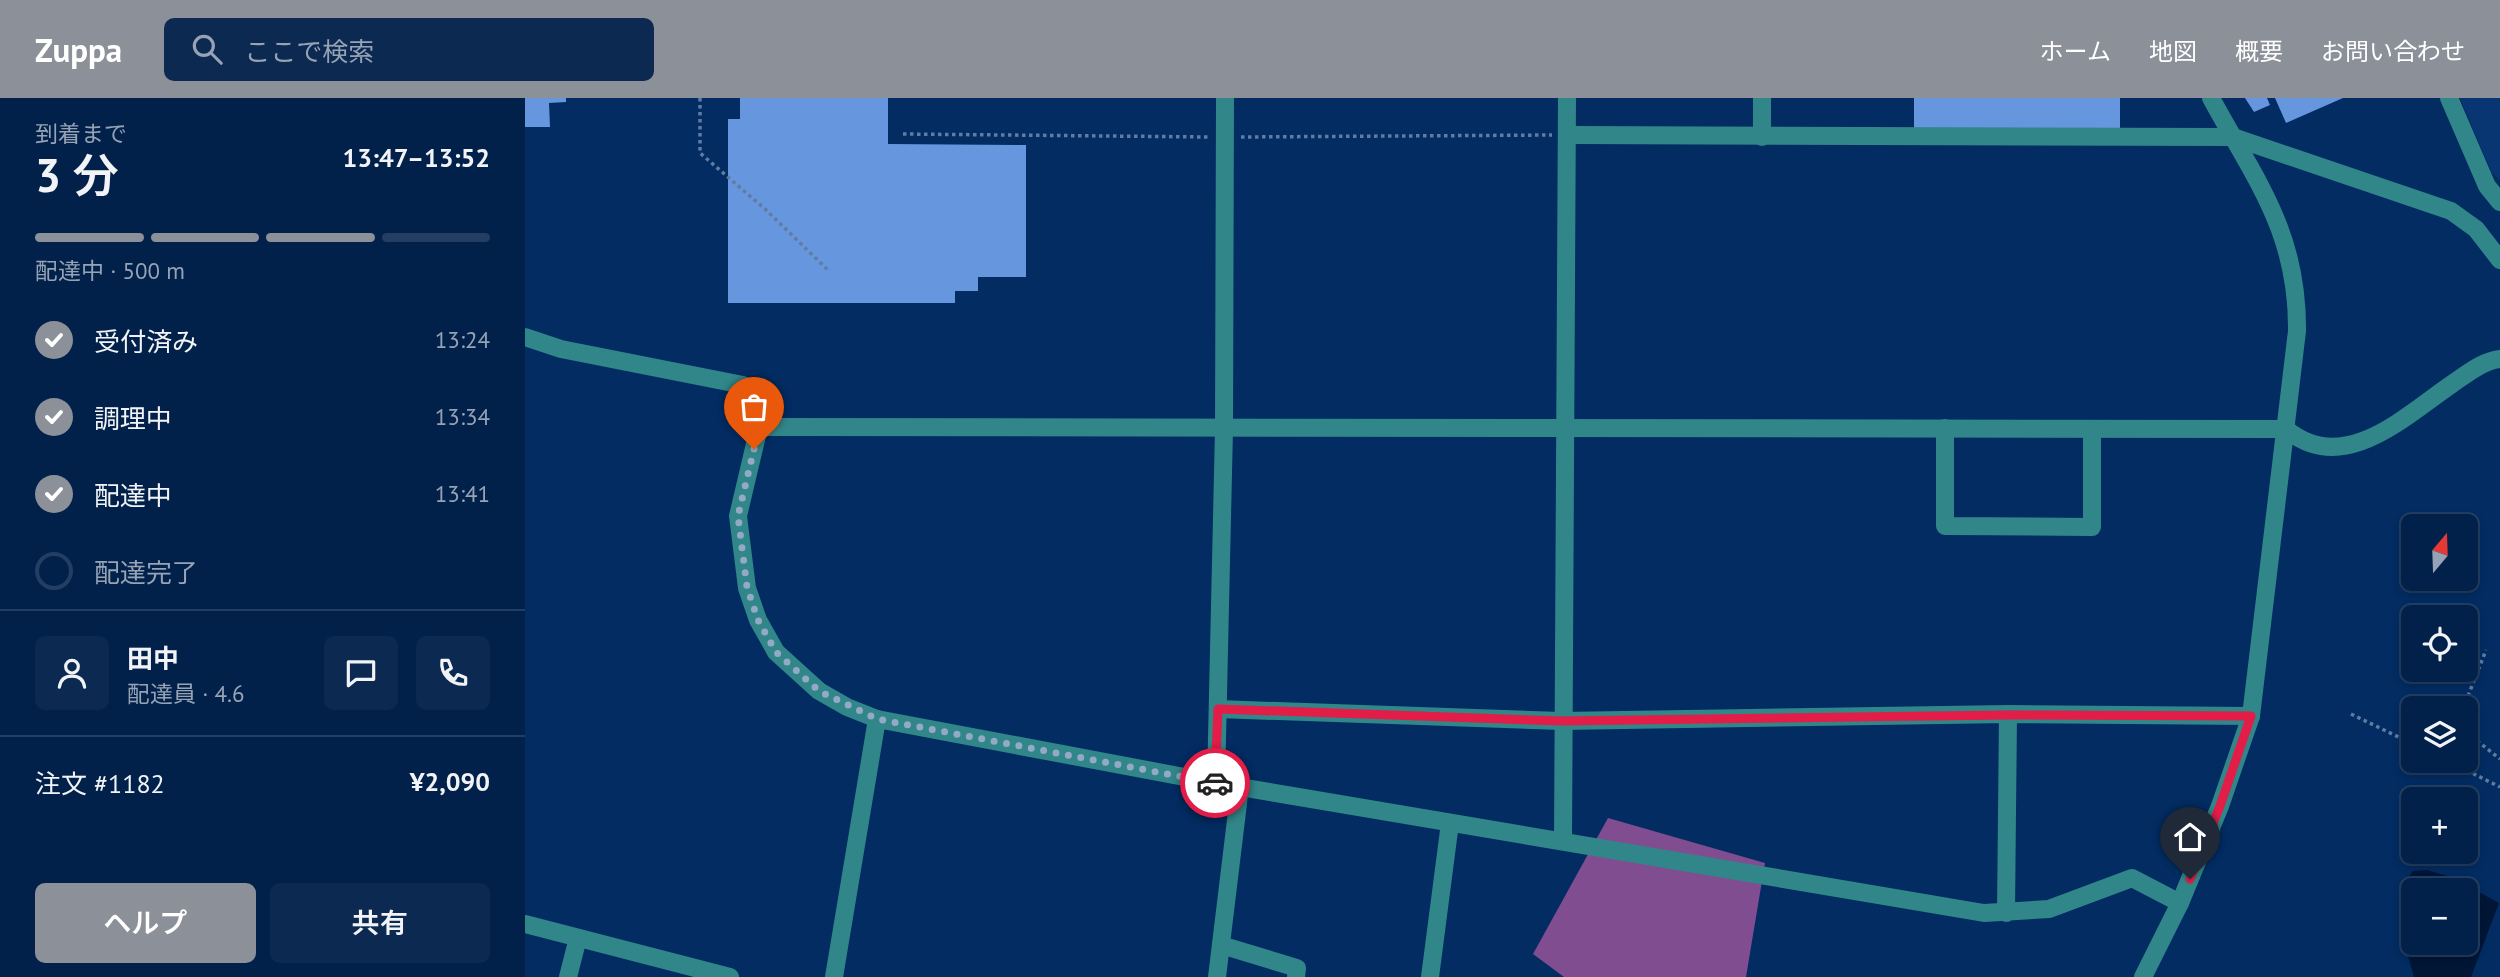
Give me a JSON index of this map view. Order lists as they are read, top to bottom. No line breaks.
{"north":"top","page":{"header":"Zuppa","search":"ここで検索","nav":["ホーム","地図","概要","お問い合わせ"],"heading":["3 分","到着まで","13:47–13:52"],"panel":["田中","配達員 · 4.6","注文 #1182","¥2,090"],"bar":"配達中 · 500 m","list":[["受付済み","13:24"],["調理中","13:34"],["配達中","13:41"],"配達完了"],"map_buttons":["+","−"],"buttons":["ヘルプ","共有"]}}
